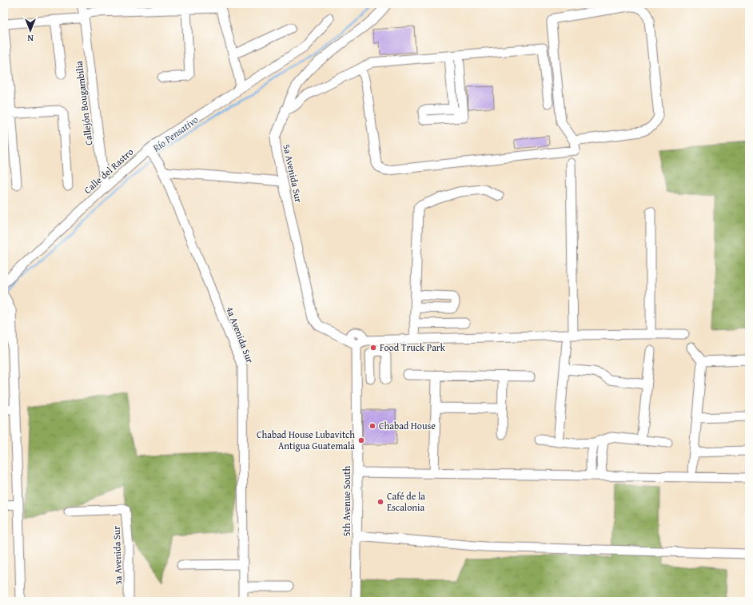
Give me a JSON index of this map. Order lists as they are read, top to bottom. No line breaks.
{"streets":{"street":["Callejón Bougambilia","Calle del Rastro","5a Avenida Sur","4a Avenida Sur","5th Avenue South","3a Avenida Sur"]},"crossings":[["Callejón Bougambilia","Calle del Rastro"],["Calle del Rastro","4a Avenida Sur"],["5a Avenida Sur","5th Avenue South"]],"water":["Río Pensativo"],"places":["Food Truck Park","Chabad House","Chabad House Lubavitch Antigua Guatemala","Café de la Escalonia"],"north":"bottom"}
